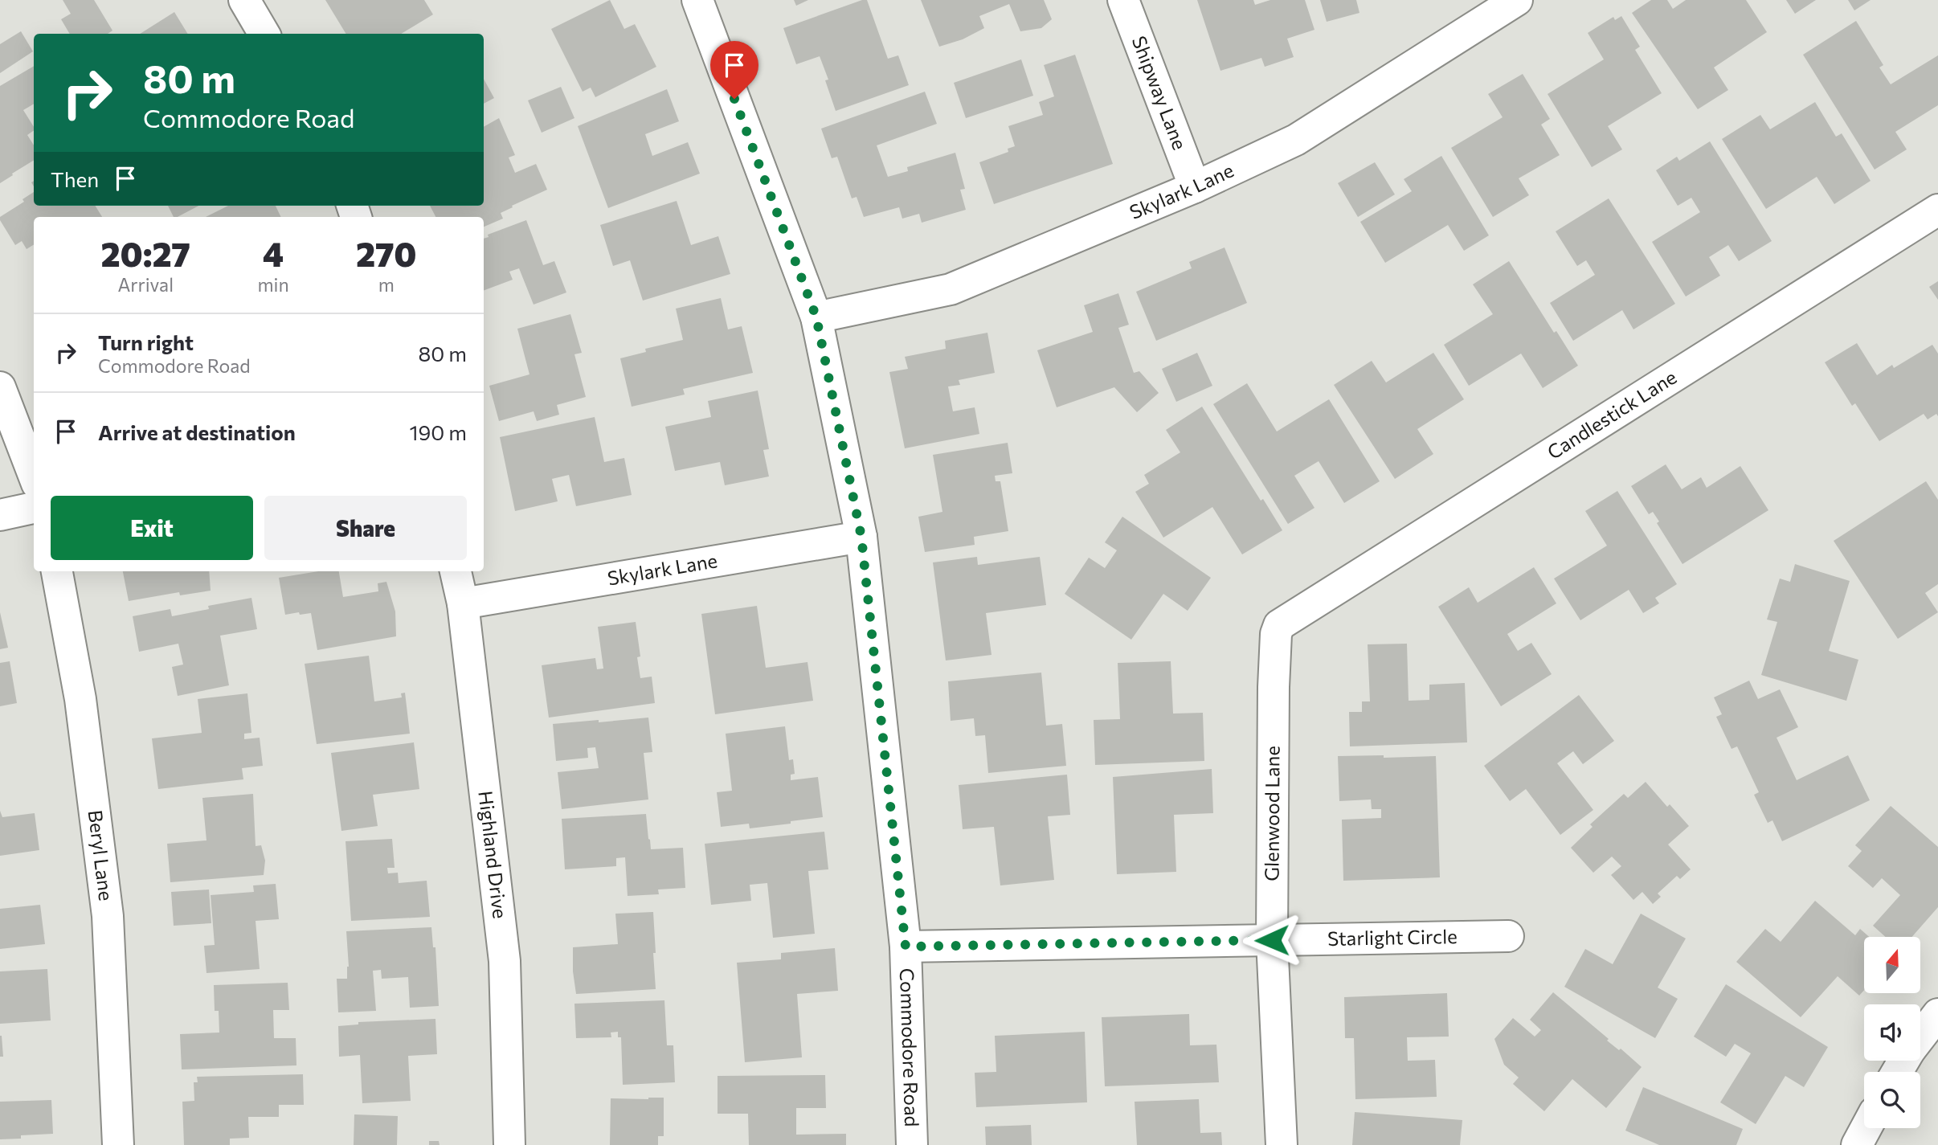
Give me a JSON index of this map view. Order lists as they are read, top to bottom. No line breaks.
{"streets":{"street":["Shipway Lane","Skylark Lane","Candlestick Lane","Glenwood Lane","Beryl Lane","Highland Drive","Starlight Circle","Commodore Road"]},"crossings":[["Shipway Lane","Skylark Lane"],["Skylark Lane","Highland Drive"],["Skylark Lane","Commodore Road"],["Candlestick Lane","Glenwood Lane"],["Glenwood Lane","Starlight Circle"],["Starlight Circle","Commodore Road"]],"north":"top","page":{"turn":["80 m","Commodore Road"],"then":"Then","eta":["20:27","Arrival","4","min","270","m"],"list":[{"name":"Turn right","note":"Commodore Road","value":"80 m"},{"name":"Arrive at destination","value":"190 m"}],"buttons":["Exit","Share"]}}
